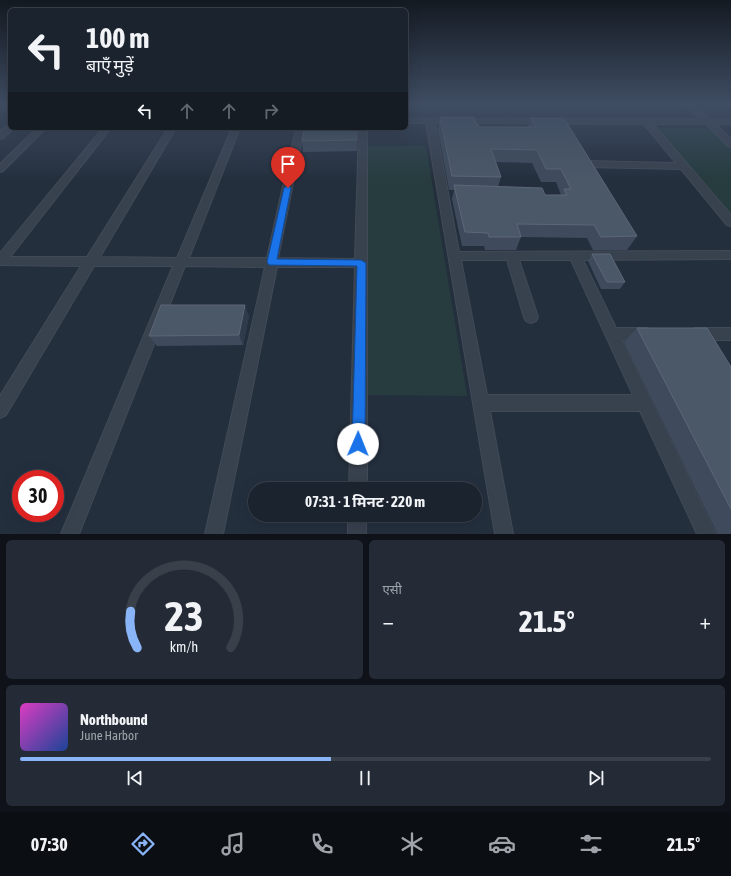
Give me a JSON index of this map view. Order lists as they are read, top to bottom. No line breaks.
{"page":{"turn":["100 m","बाएँ मुड़ें"],"limit":"30","trip":"07:31 · 1 मिनट · 220 m","tile":"एसी","heat":["−","21.5°","+"],"song":["Northbound","June Harbor"],"tabs":["07:30","21.5°"],"gauge":["23","km/h"]}}
